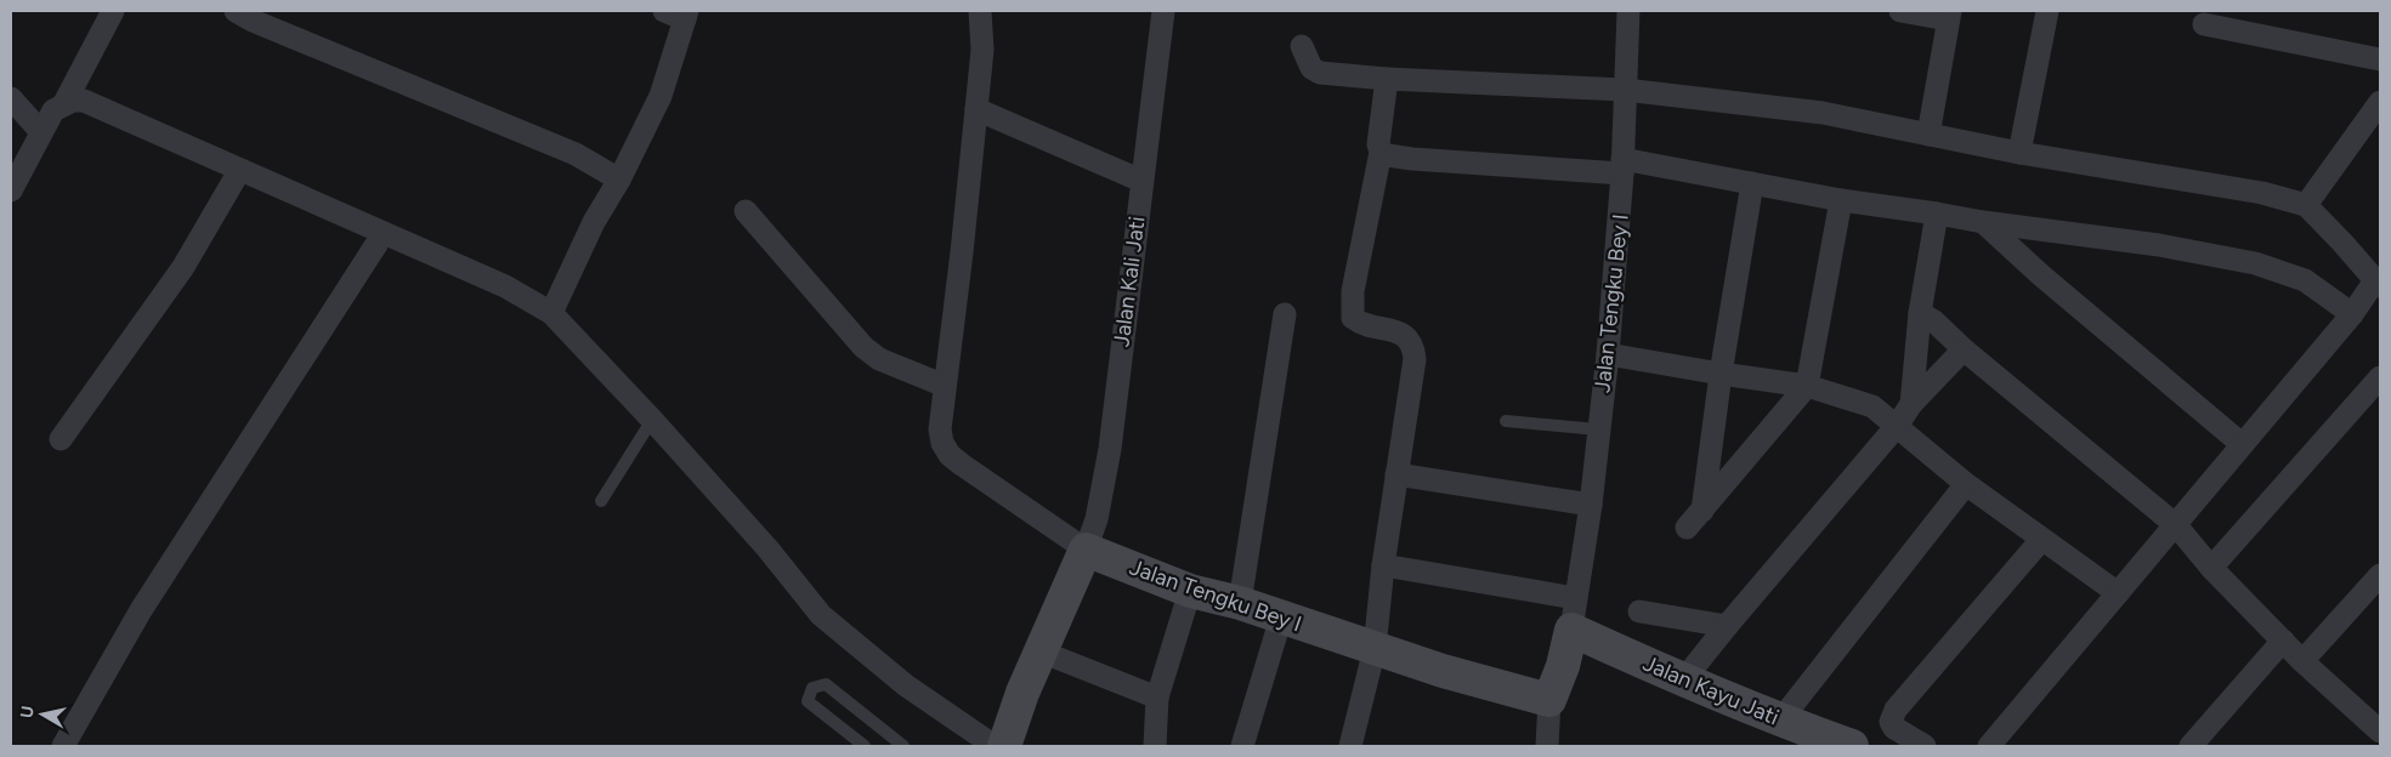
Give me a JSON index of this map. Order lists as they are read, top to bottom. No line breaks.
{"streets":{"street":["Jalan Kali Jati","Jalan Tengku Bey I","Jalan Kayu Jati"]},"crossings":[["Jalan Kali Jati","Jalan Tengku Bey I"],["Jalan Tengku Bey I","Jalan Kayu Jati"]],"north":"left"}
